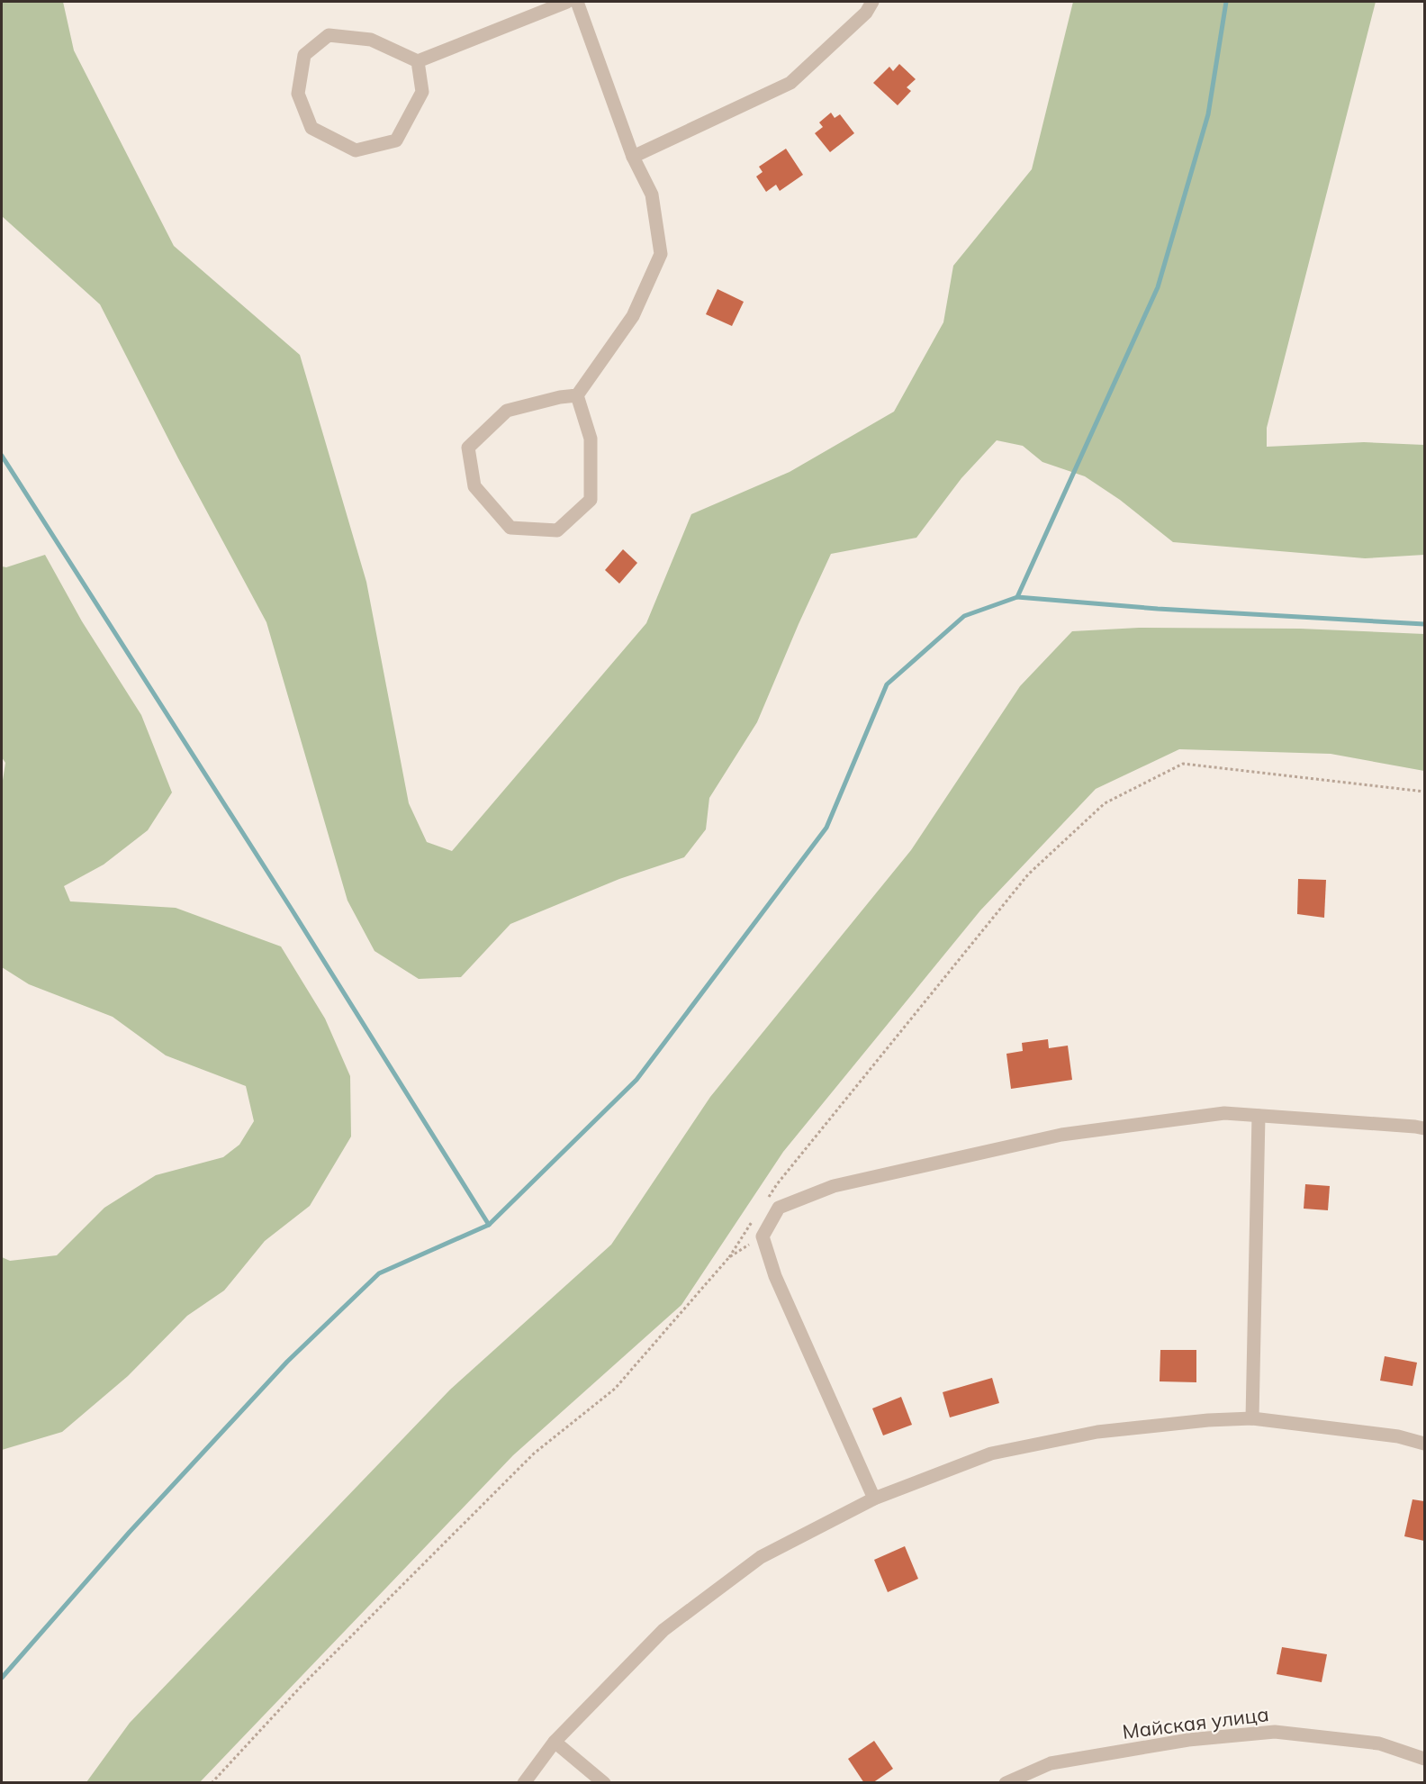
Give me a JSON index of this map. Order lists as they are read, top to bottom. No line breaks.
{"streets":{"street":["Майская улица"]}}
